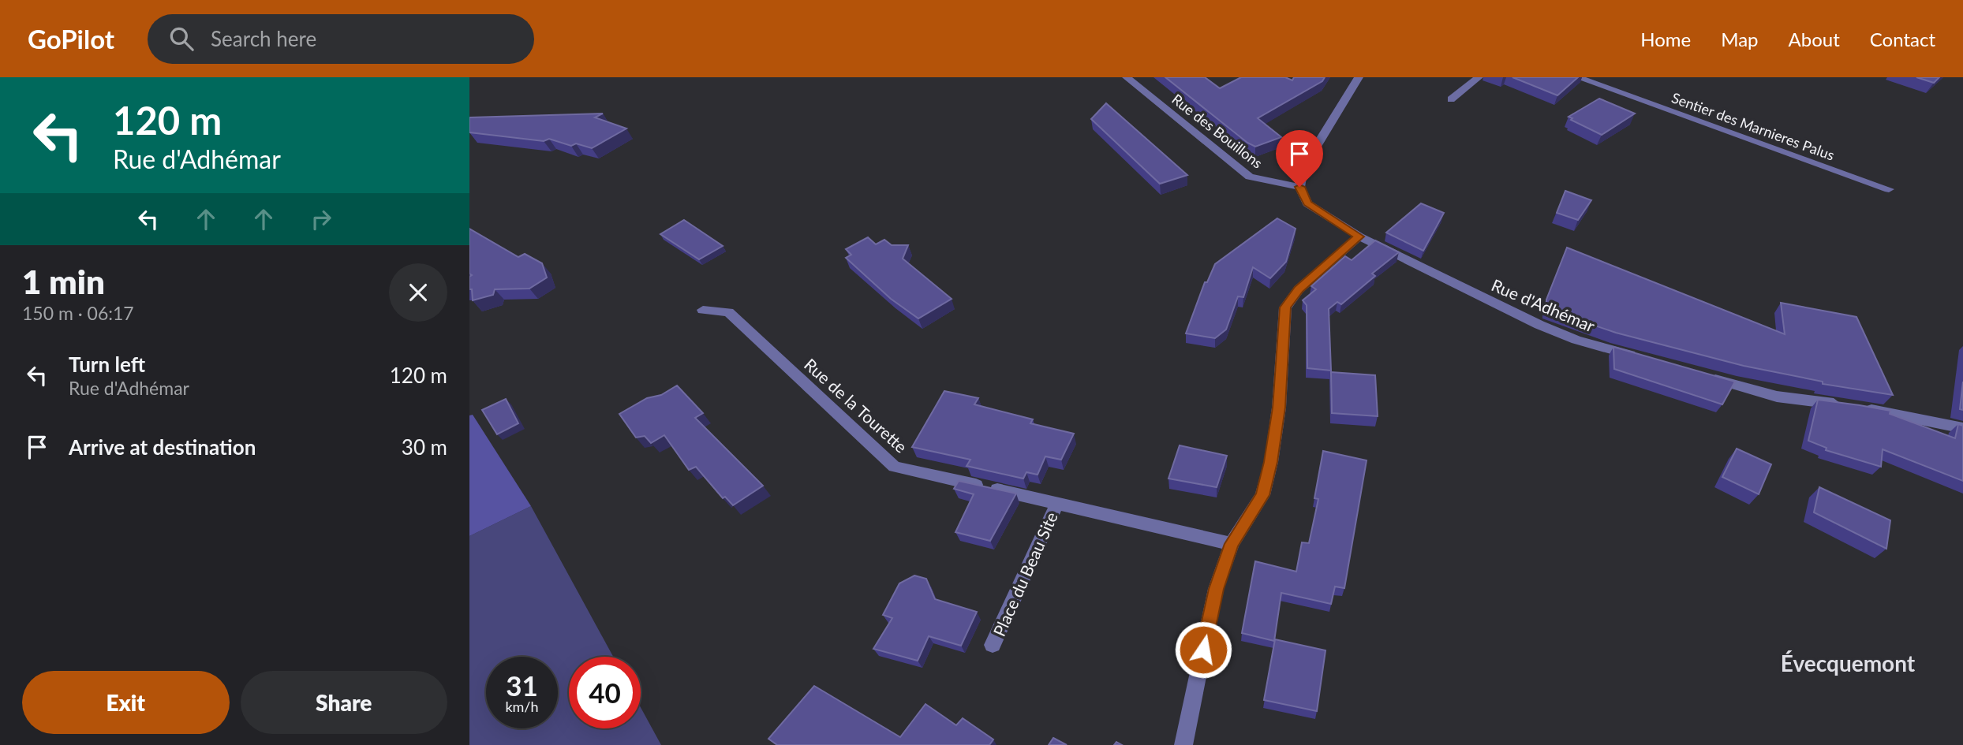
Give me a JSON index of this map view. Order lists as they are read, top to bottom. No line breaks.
{"streets":{"street":["Sentier des Marnieres Palus","Rue des Bouillons","Rue d'Adhémar","Rue de la Tourette","Place du Beau Site"]},"crossings":[["Rue des Bouillons","Rue d'Adhémar"],["Rue de la Tourette","Place du Beau Site"]],"districts":["Évecquemont"],"page":{"header":"GoPilot","search":"Search here","nav":["Home","Map","About","Contact"],"turn":["120 m","Rue d'Adhémar"],"heading":["1 min","150 m · 06:17"],"list":[{"name":"Turn left","note":"Rue d'Adhémar","value":"120 m"},{"name":"Arrive at destination","value":"30 m"}],"speed":"31 km/h","limit":"40","buttons":["Exit","Share"]}}
